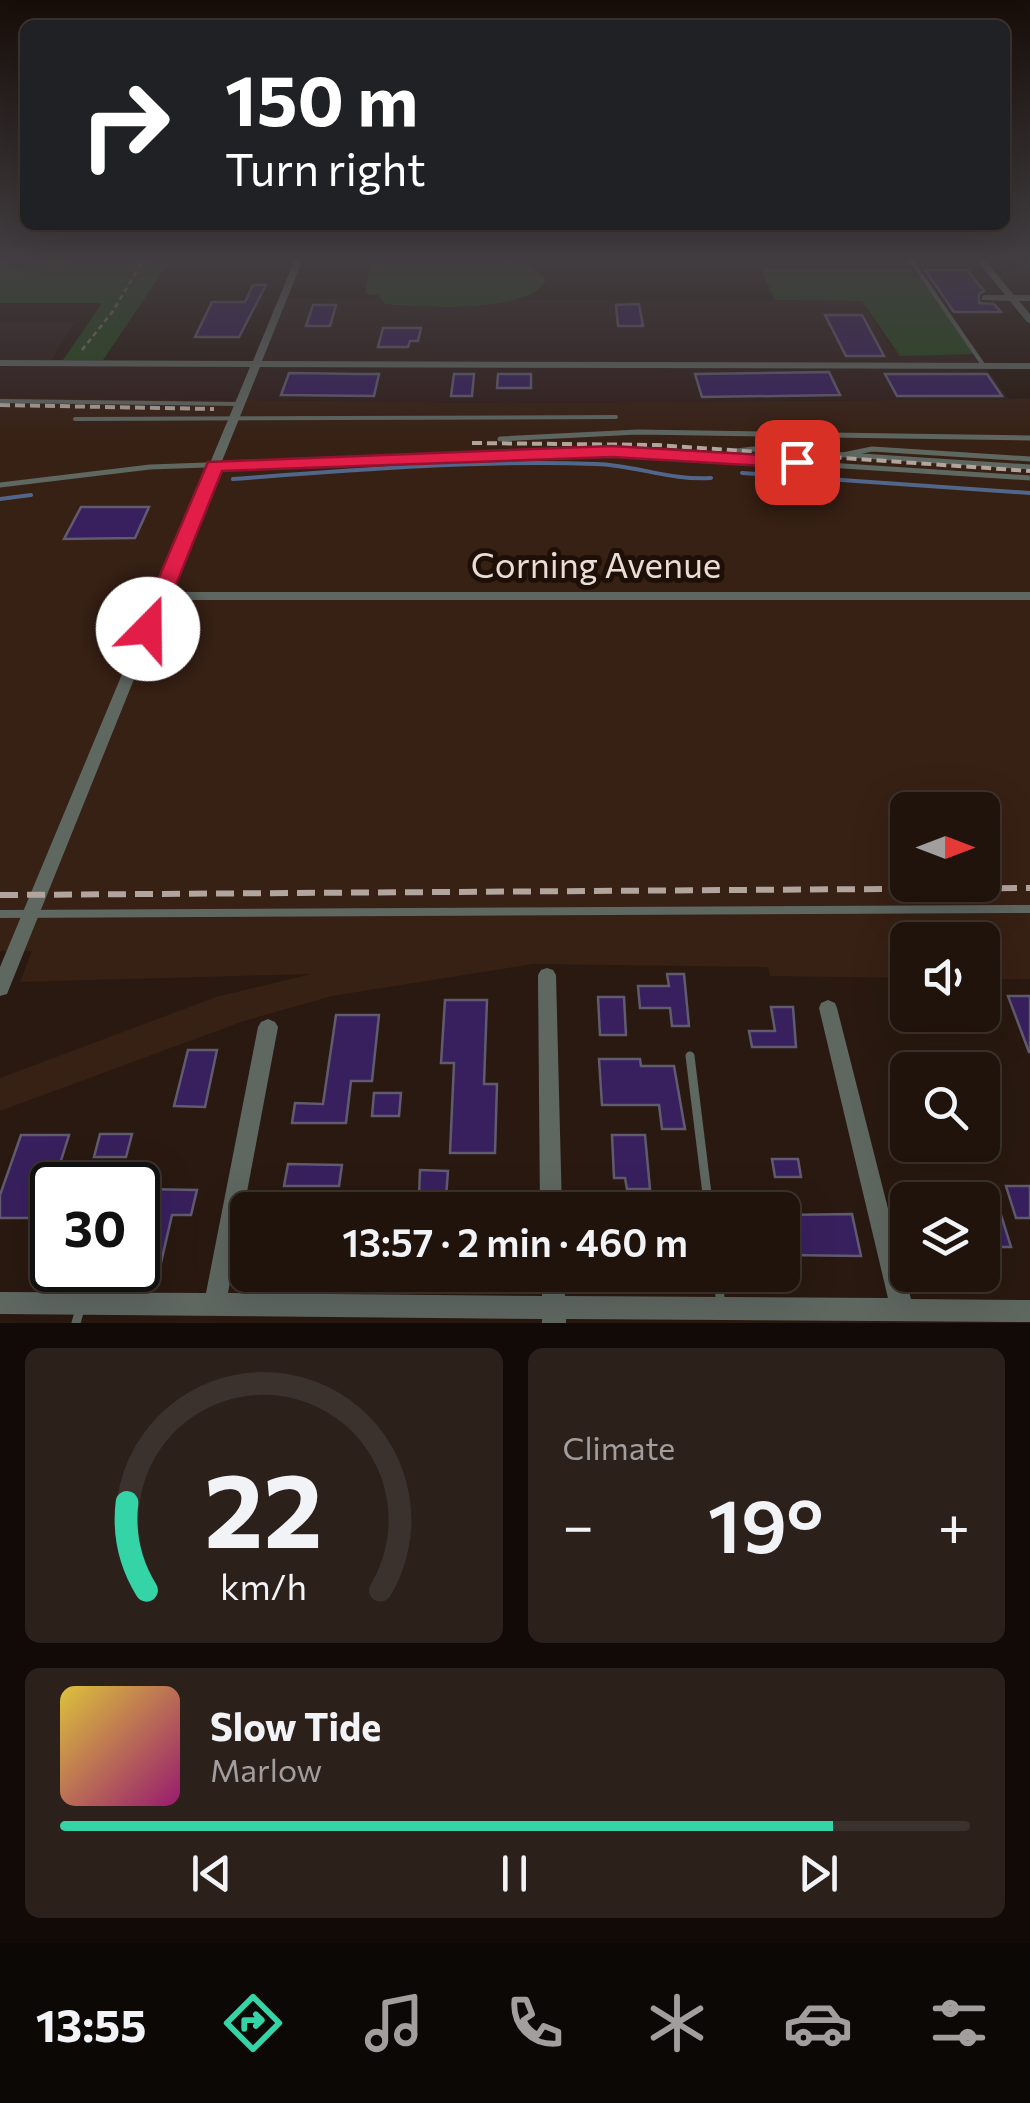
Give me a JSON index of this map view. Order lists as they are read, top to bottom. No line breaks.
{"streets":{"street":["Corning Avenue"]},"north":"right","page":{"turn":["150 m","Turn right"],"limit":"30","trip":"13:57 · 2 min · 460 m","tile":"Climate","heat":["−","19°","+"],"song":["Slow Tide","Marlow"],"tabs":"13:55","gauge":["22","km/h"]}}
